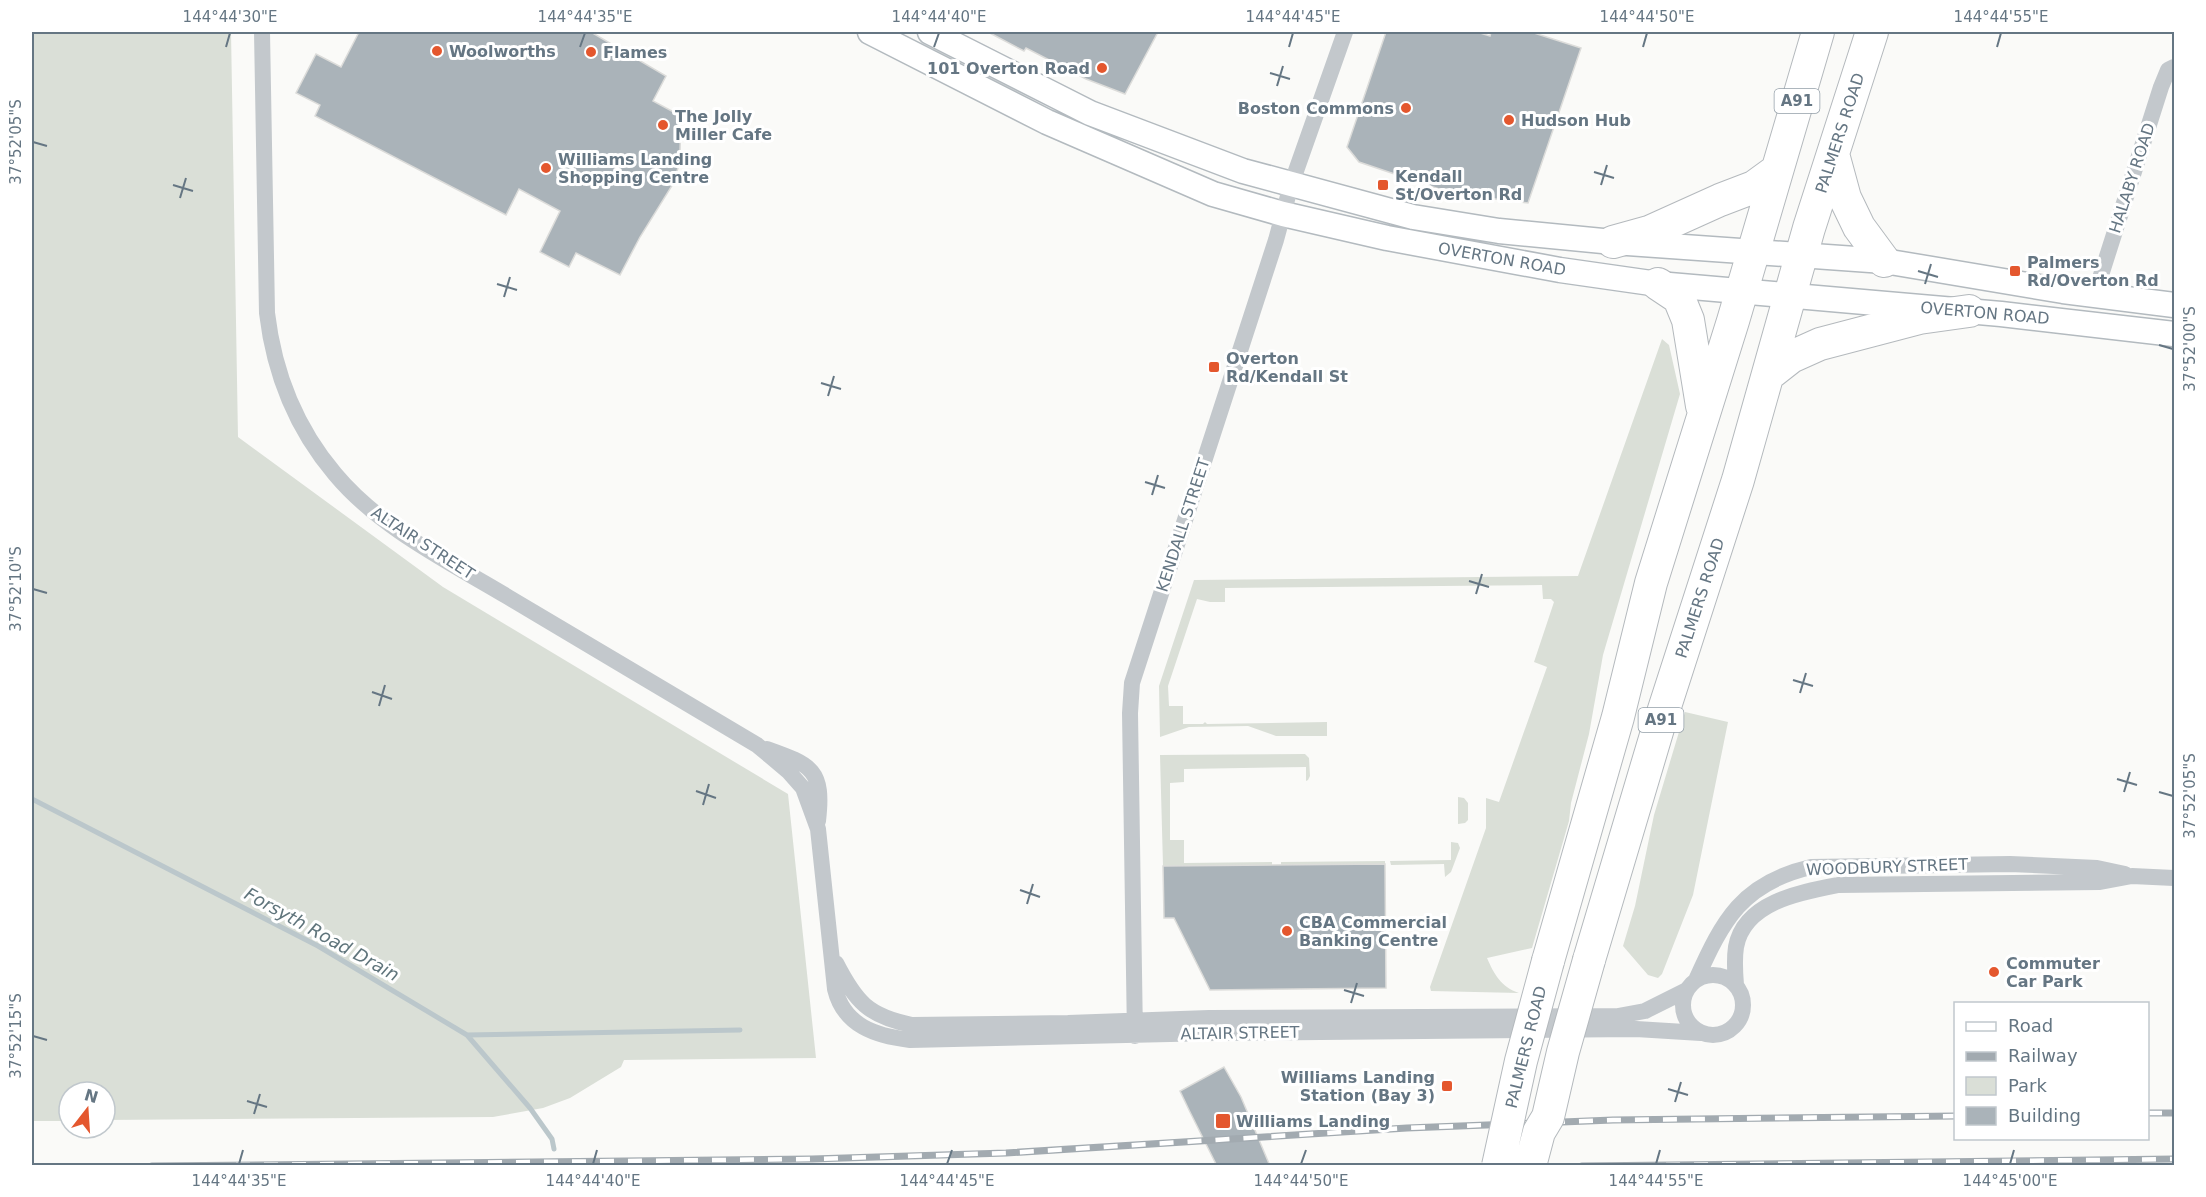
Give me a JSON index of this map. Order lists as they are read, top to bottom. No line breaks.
{"streets":{"highway":["A91","PALMERS ROAD"],"street":["HALABY ROAD","OVERTON ROAD","KENDALL STREET","ALTAIR STREET","WOODBURY STREET"]},"crossings":[["PALMERS ROAD","OVERTON ROAD"],["HALABY ROAD","OVERTON ROAD"],["OVERTON ROAD","KENDALL STREET"],["KENDALL STREET","ALTAIR STREET"],["ALTAIR STREET","WOODBURY STREET"]],"water":["Forsyth Road Drain"],"places":{"other":["Woolworths","Flames","101 Overton Road","Boston Commons","Hudson Hub","The Jolly Miller Cafe","Williams Landing Shopping Centre","CBA Commercial Banking Centre","Commuter Car Park"],"transit":["Kendall St/Overton Rd","Palmers Rd/Overton Rd","Overton Rd/Kendall St","Williams Landing Station (Bay 3)","Williams Landing"]},"legend":["Road","Railway","Park","Building"],"north":"top","coordinates":["144°44'30\"E","144°44'35\"E","144°44'40\"E","144°44'45\"E","144°44'50\"E","144°44'55\"E","37°52'05\"S","37°52'00\"S","37°52'10\"S","37°52'15\"S","144°45'00\"E"]}
